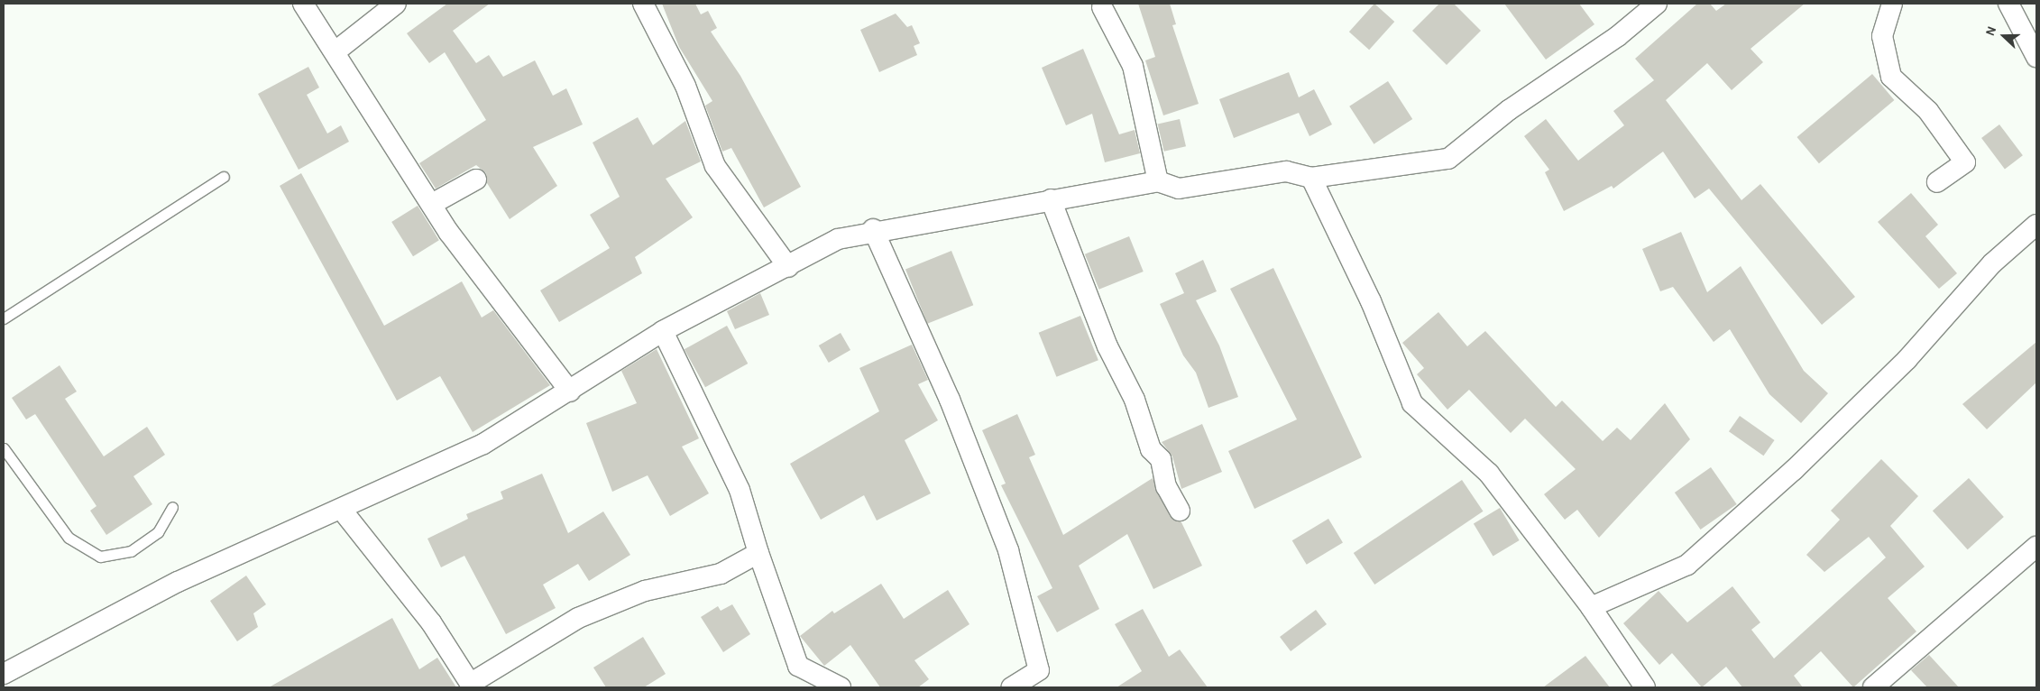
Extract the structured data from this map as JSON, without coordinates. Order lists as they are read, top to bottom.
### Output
{
  "north": "left"
}
